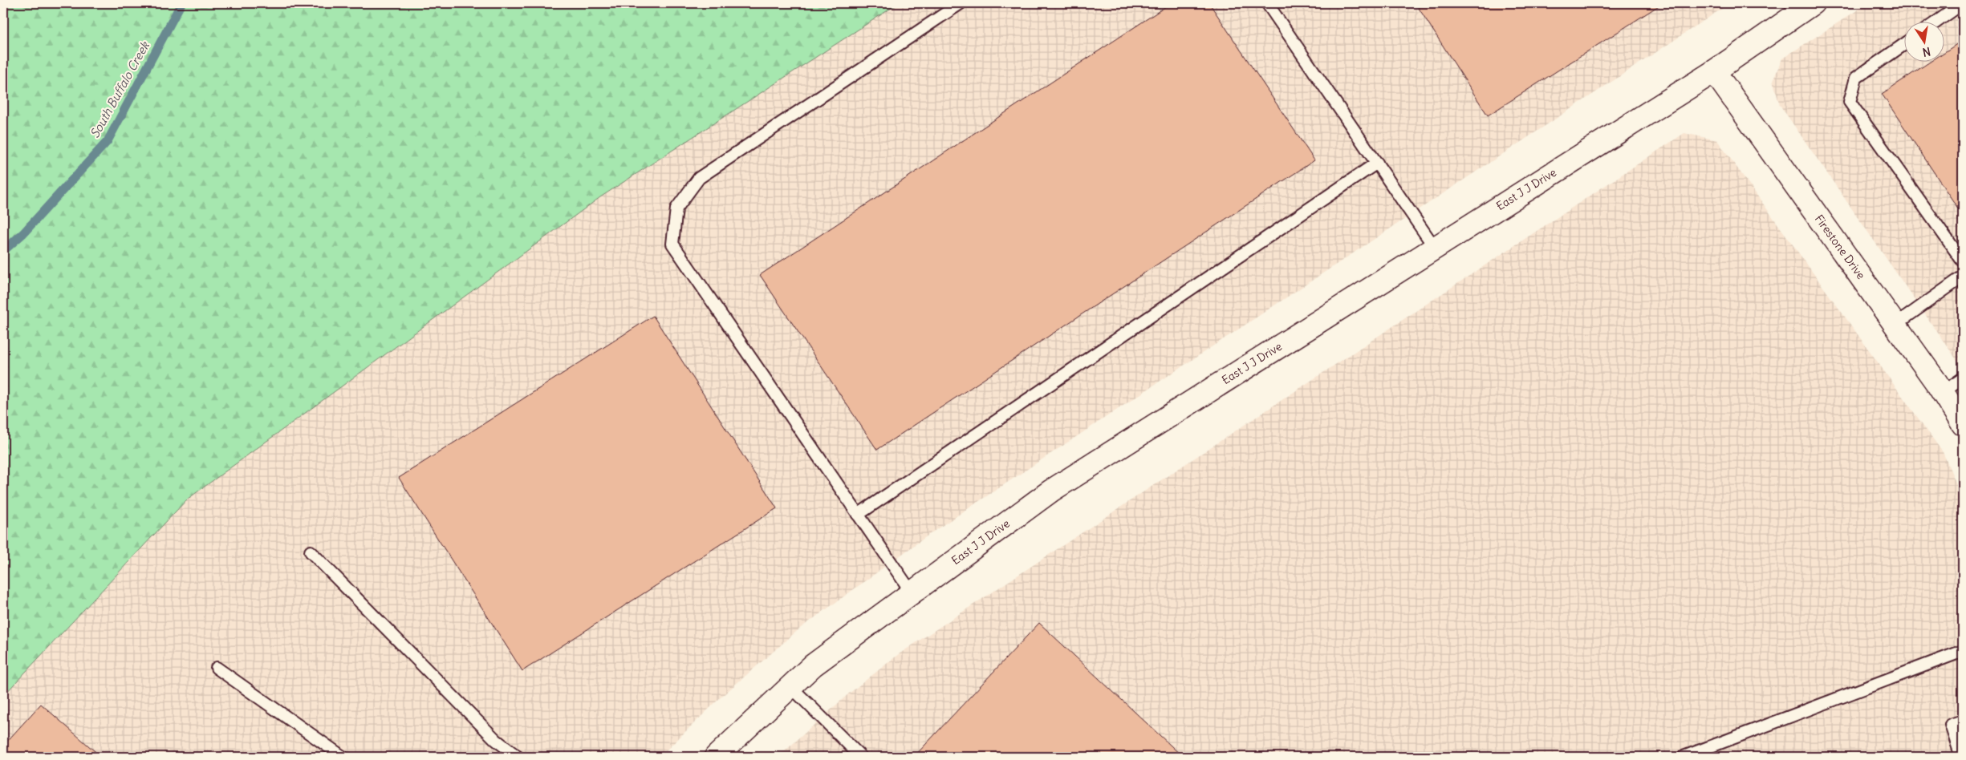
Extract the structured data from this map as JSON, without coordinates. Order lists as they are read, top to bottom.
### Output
{
  "streets": {
    "street": ["East J J Drive", "Firestone Drive"]
  },
  "crossings": [
    ["East J J Drive", "Firestone Drive"]
  ],
  "water": ["South Buffalo Creek"],
  "north": "bottom"
}
